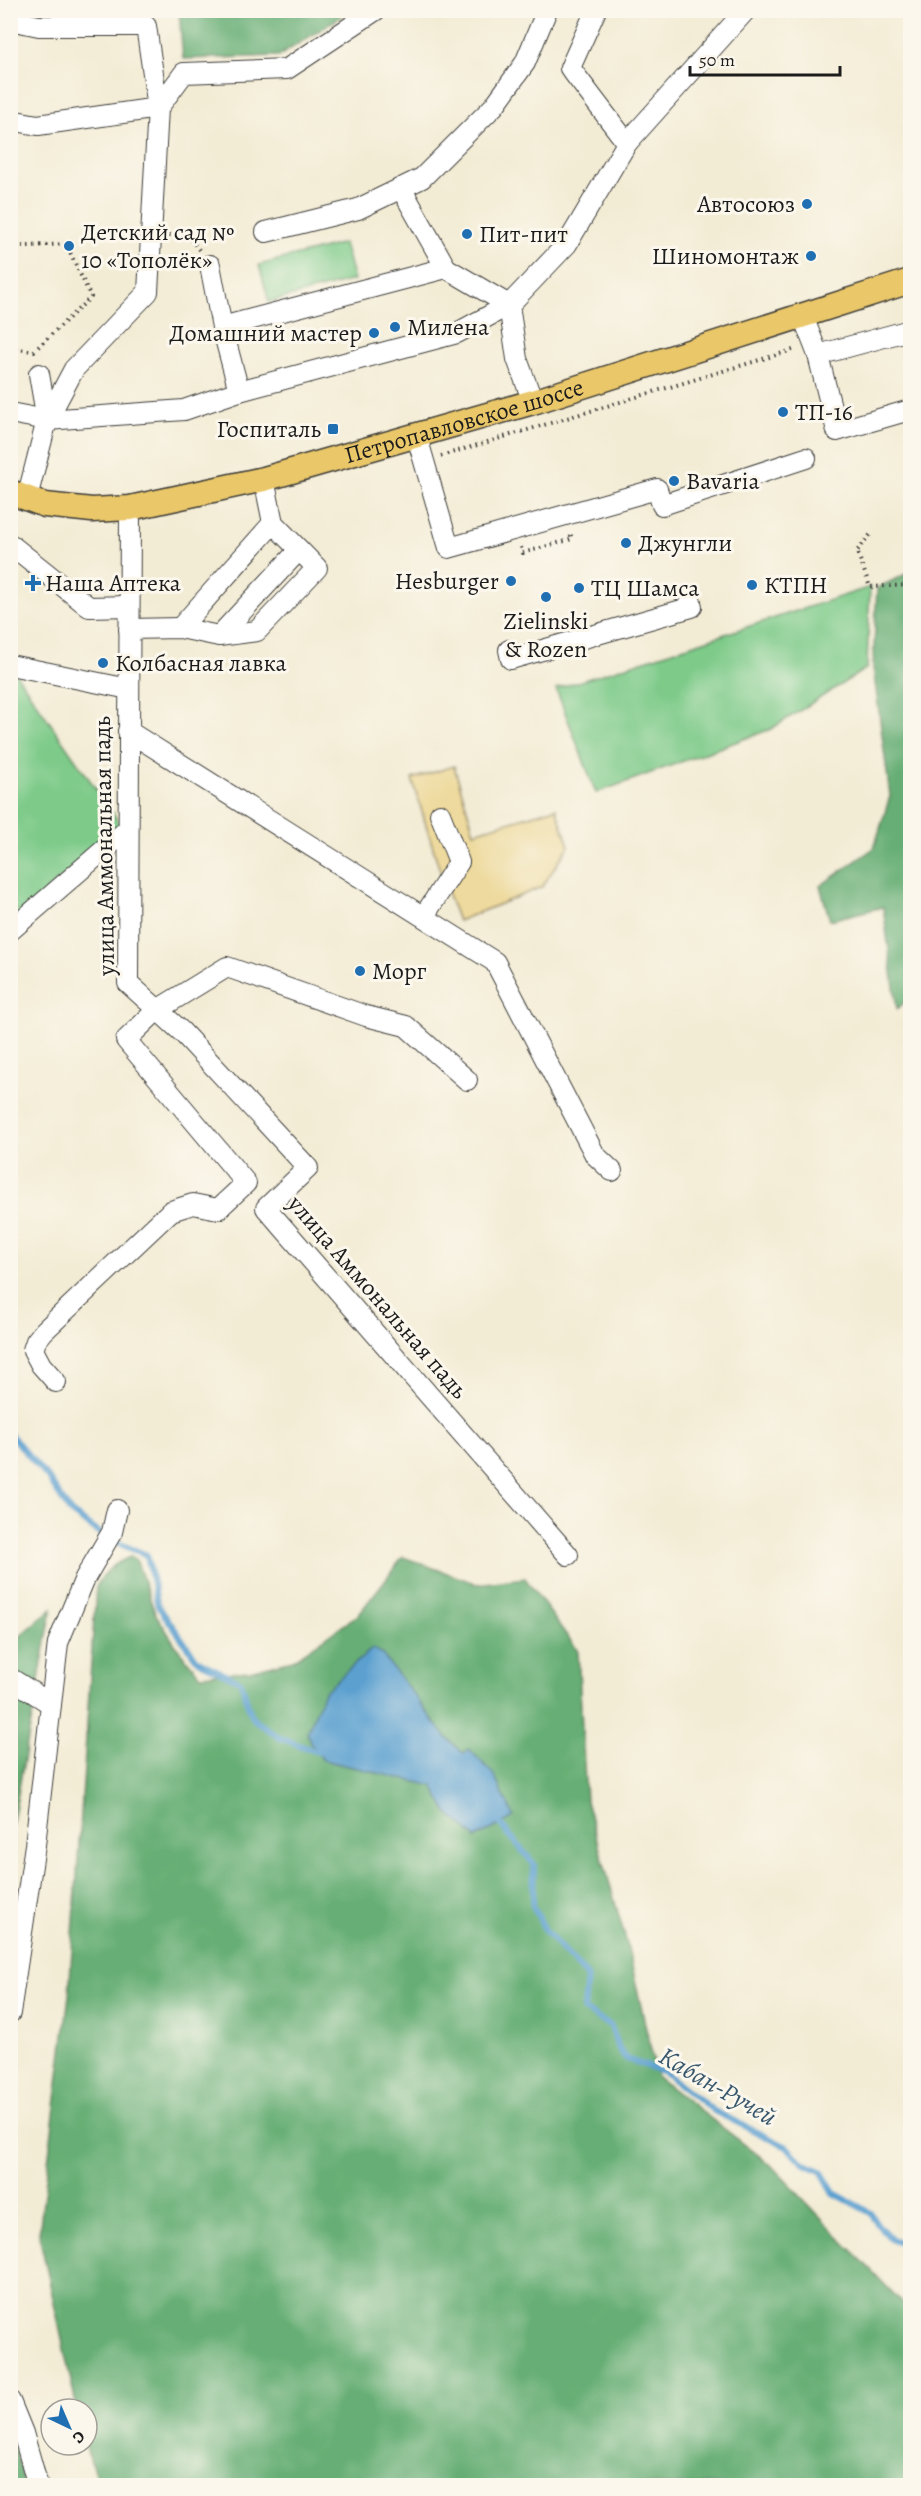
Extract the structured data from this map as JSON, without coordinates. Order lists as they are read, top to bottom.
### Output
{
  "streets": {
    "main road": ["Петропавловское шоссе"],
    "street": ["улица Аммональная падь"]
  },
  "crossings": [
    ["Петропавловское шоссе", "улица Аммональная падь"]
  ],
  "water": ["Кабан-Ручей"],
  "places": {
    "other": [
      "Автосоюз",
      "Пит-пит",
      "Детский сад № 10 «Тополёк»",
      "Шиномонтаж",
      "Милена",
      "Домашний мастер",
      "ТП-16",
      "Bavaria",
      "Джунгли",
      "Hesburger",
      "КТПН",
      "ТЦ Шамса",
      "Zielinski & Rozen",
      "Колбасная лавка",
      "Морг"
    ],
    "transit": ["Госпиталь"],
    "health": ["Наша Аптека"]
  },
  "scale_bar": "50 m",
  "north": "bottom right"
}
